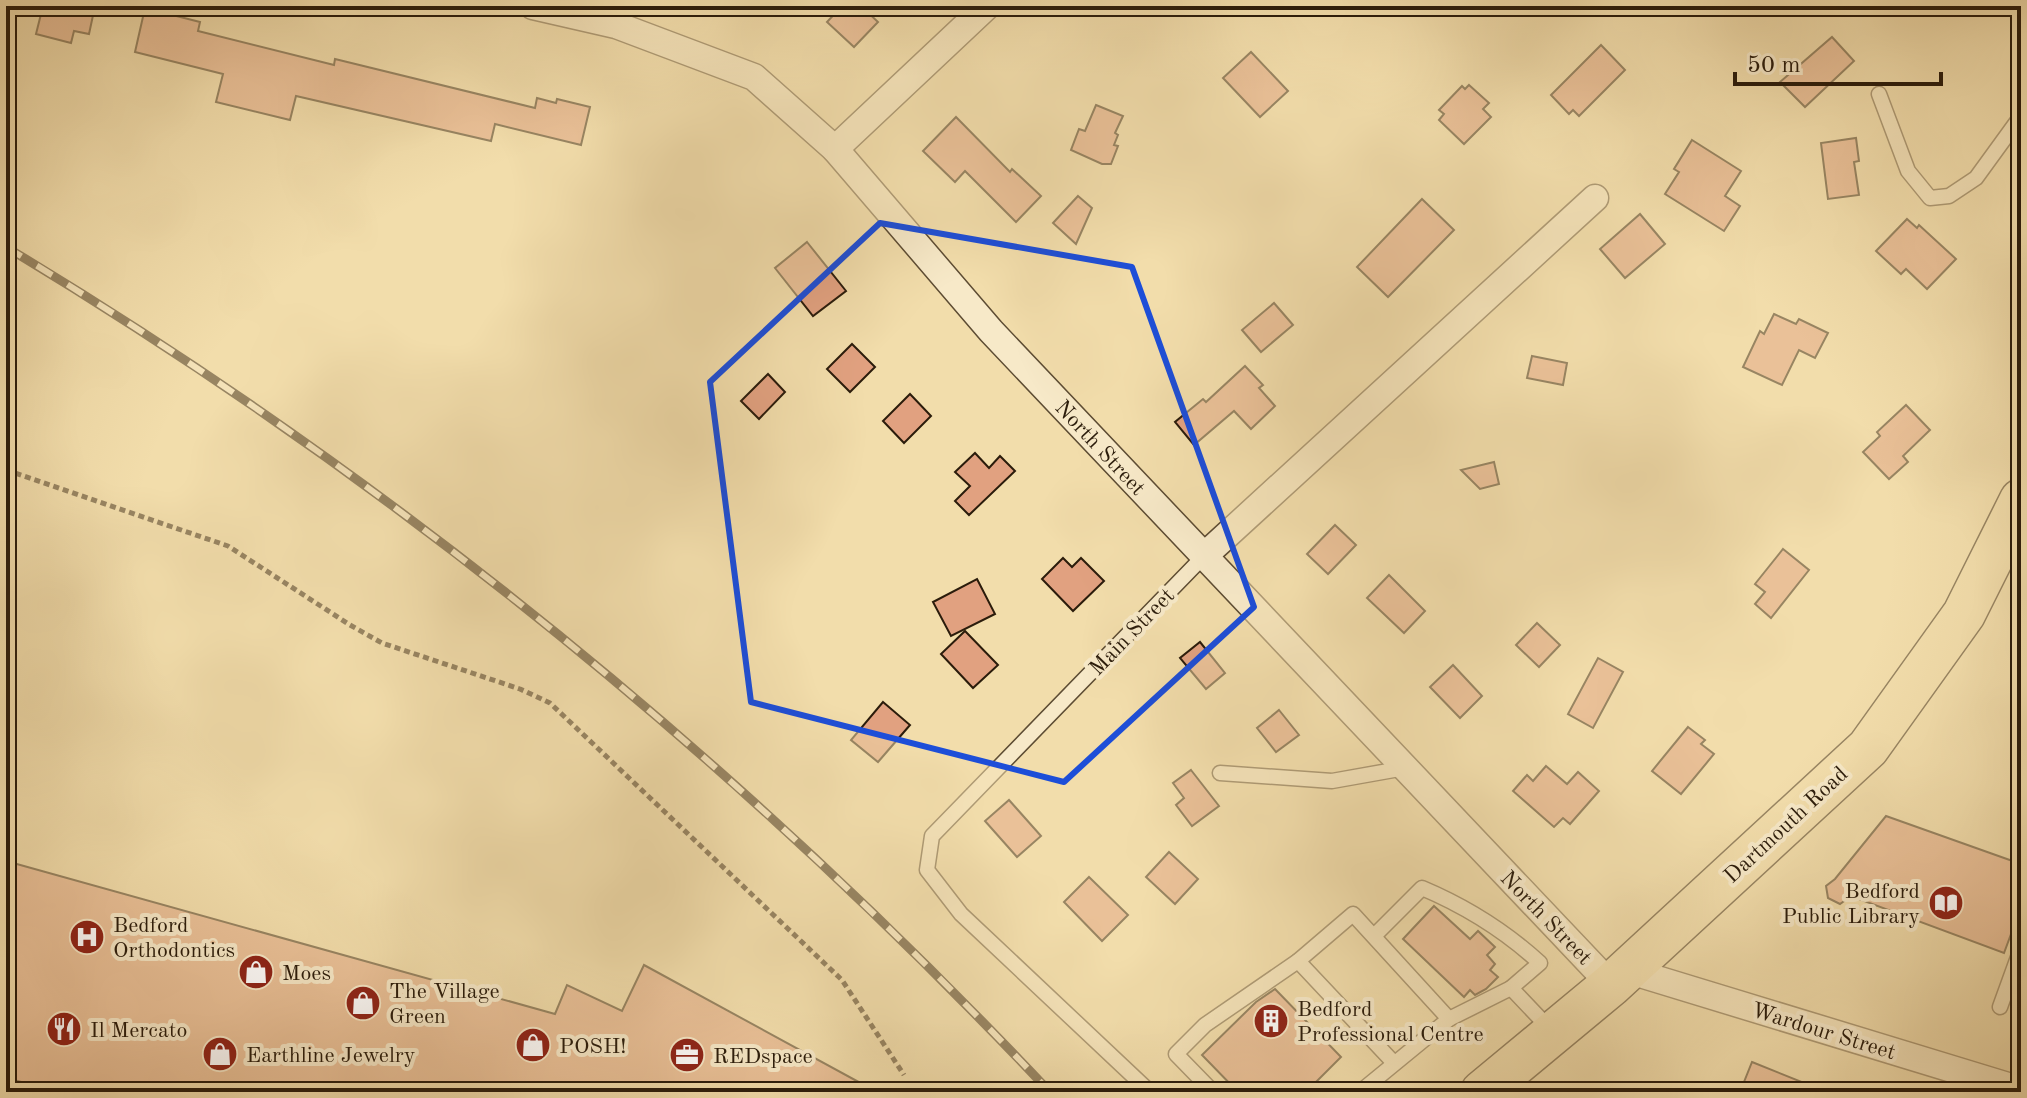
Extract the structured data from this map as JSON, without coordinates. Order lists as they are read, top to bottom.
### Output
{
  "streets": {
    "main road": ["Dartmouth Road"],
    "street": ["North Street", "Main Street", "Wardour Street"]
  },
  "crossings": [
    ["North Street", "Main Street"],
    ["North Street", "Dartmouth Road"],
    ["North Street", "Wardour Street"],
    ["Dartmouth Road", "Wardour Street"]
  ],
  "places": {
    "library": ["Bedford Public Library"],
    "hospital": ["Bedford Orthodontics"],
    "shop": [
      "Moes",
      "The Village Green",
      "POSH!",
      "Earthline Jewelry"
    ],
    "building": ["Bedford Professional Centre"],
    "restaurant": ["Il Mercato"],
    "office": ["REDspace"]
  },
  "scale_bar": "50 m"
}
